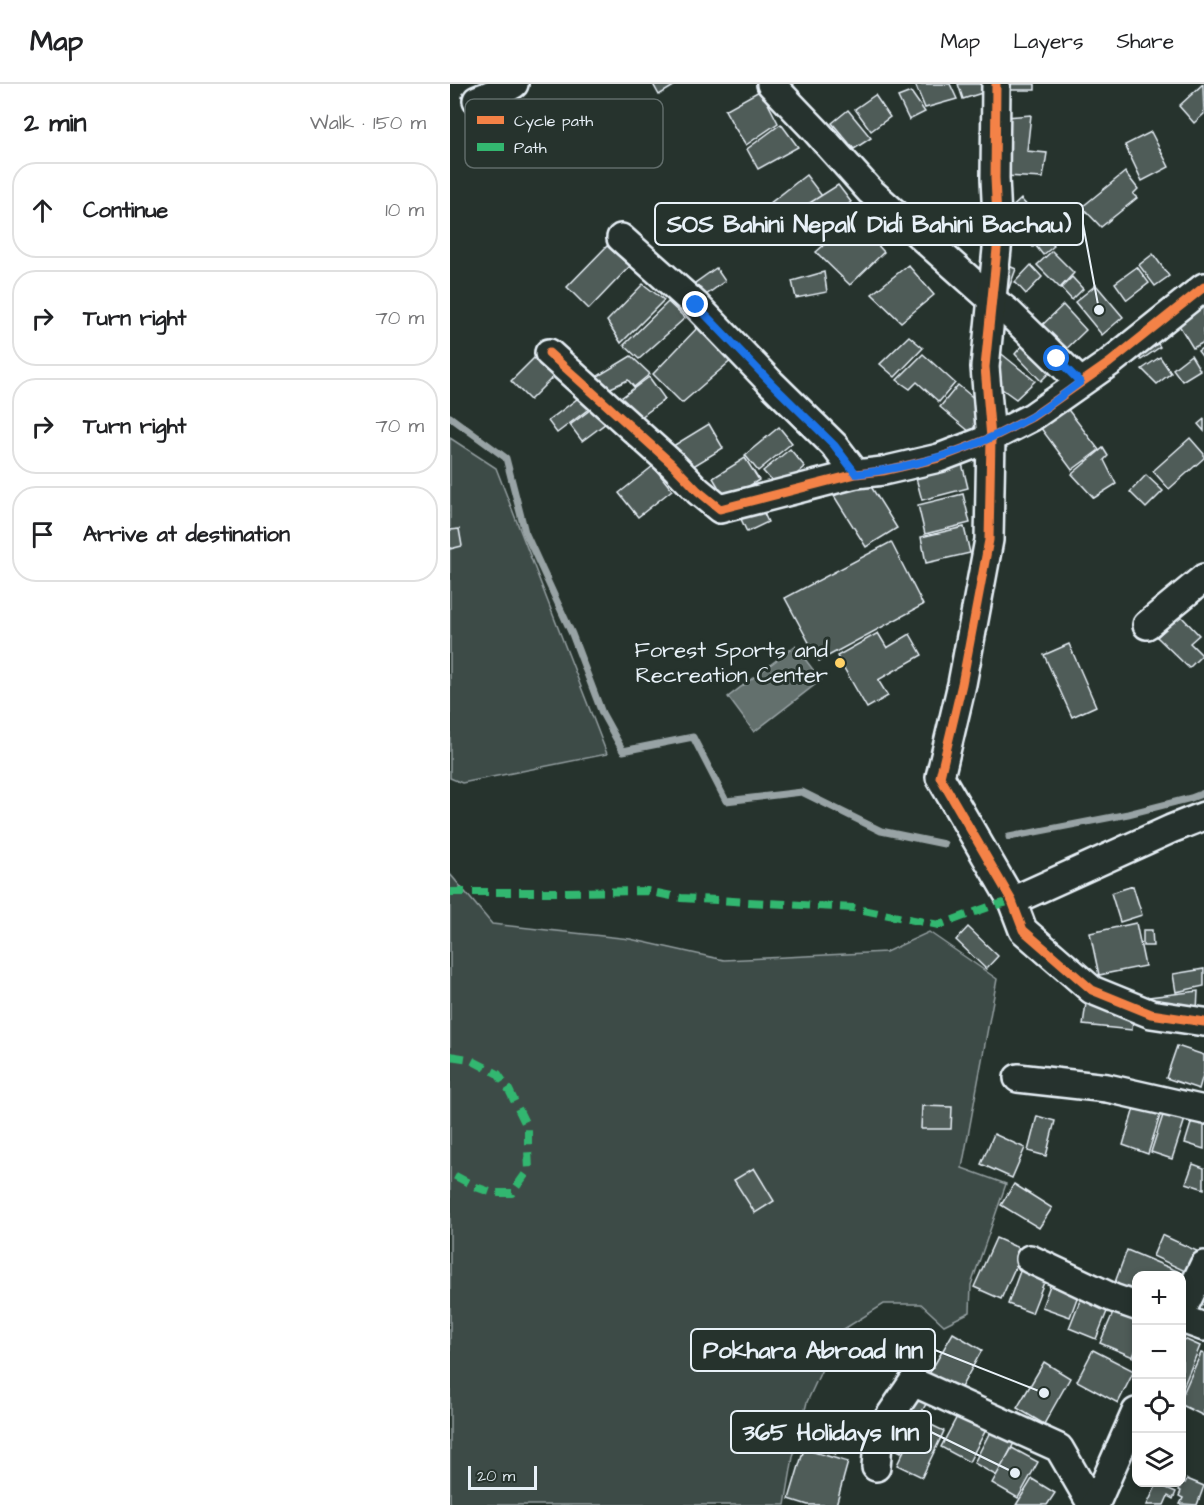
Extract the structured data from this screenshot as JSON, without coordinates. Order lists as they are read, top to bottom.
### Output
{
  "places": [
    "SOS Bahini Nepal( Didi Bahini Bachau)",
    "Forest Sports and Recreation Center",
    "Pokhara Abroad Inn",
    "365 Holidays Inn"
  ],
  "legend": ["Cycle path", "Path"],
  "scale_bar": "20 m",
  "page": {
    "header": "Map",
    "nav": ["Map", "Layers", "Share"],
    "heading": ["2 min", "Walk · 150 m"],
    "list": [
      ["Continue", "10 m"],
      ["Turn right", "70 m"],
      ["Turn right", "70 m"],
      "Arrive at destination"
    ],
    "map_buttons": ["+", "−"],
    "scale": "20 m"
  }
}
